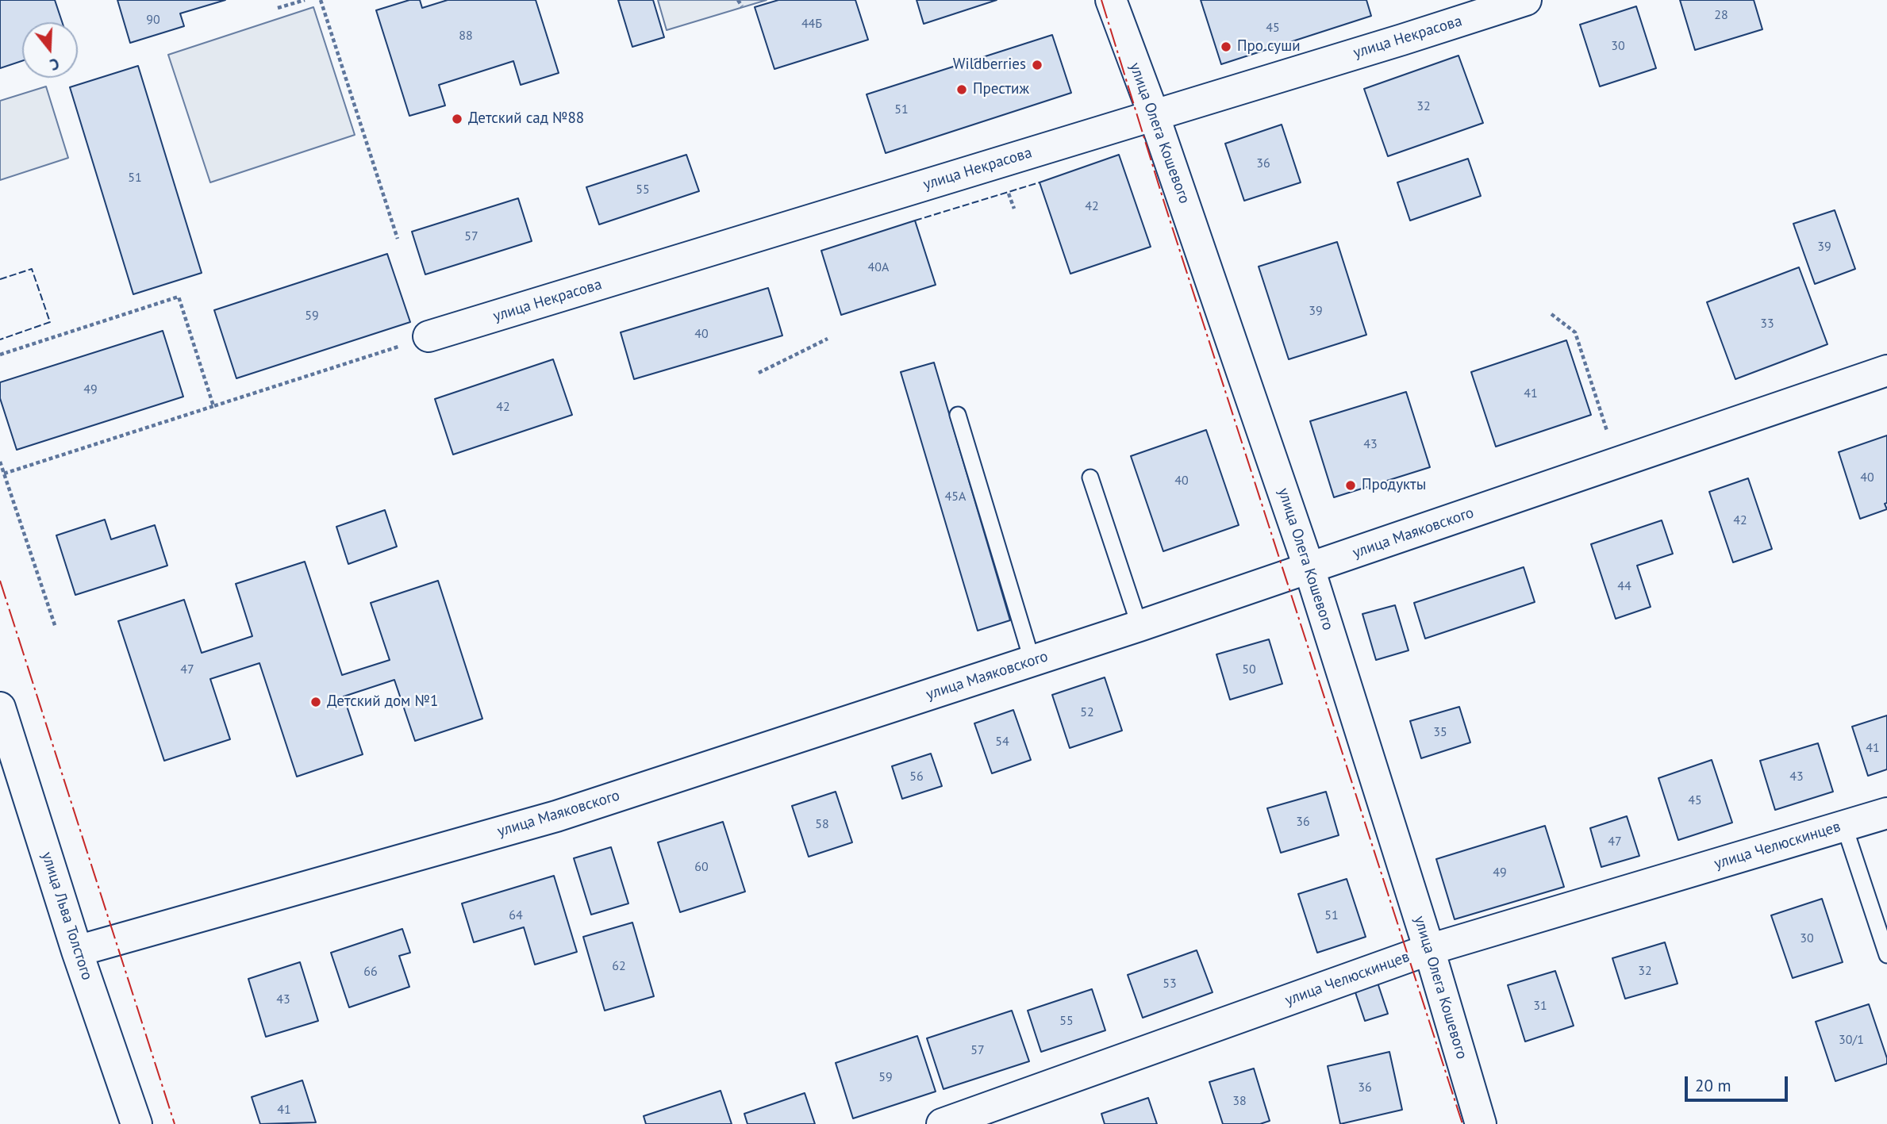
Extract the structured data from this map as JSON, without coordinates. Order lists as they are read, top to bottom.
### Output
{
  "streets": {
    "street": [
      "улица Некрасова",
      "улица Олега Кошевого",
      "улица Маяковского",
      "улица Челюскинцев",
      "улица Льва Толстого"
    ]
  },
  "crossings": [
    ["улица Некрасова", "улица Олега Кошевого"],
    ["улица Олега Кошевого", "улица Маяковского"],
    ["улица Олега Кошевого", "улица Челюскинцев"],
    ["улица Маяковского", "улица Льва Толстого"]
  ],
  "places": [
    "Про суши",
    "Wildberries",
    "Престиж",
    "Детский сад №88",
    "Продукты",
    "Детский дом №1"
  ],
  "house_numbers": [
    "28",
    "90",
    "44Б",
    "45",
    "88",
    "30",
    "32",
    "51",
    "36",
    "51",
    "55",
    "42",
    "57",
    "39",
    "40А",
    "39",
    "59",
    "33",
    "40",
    "49",
    "41",
    "42",
    "43",
    "40",
    "40",
    "45А",
    "42",
    "44",
    "47",
    "50",
    "52",
    "35",
    "54",
    "41",
    "56",
    "43",
    "45",
    "36",
    "58",
    "47",
    "60",
    "49",
    "64",
    "51",
    "30",
    "62",
    "32",
    "66",
    "53",
    "43",
    "31",
    "55",
    "30/1",
    "57",
    "59",
    "36",
    "38",
    "41"
  ],
  "scale_bar": "20 m",
  "north": "bottom"
}
